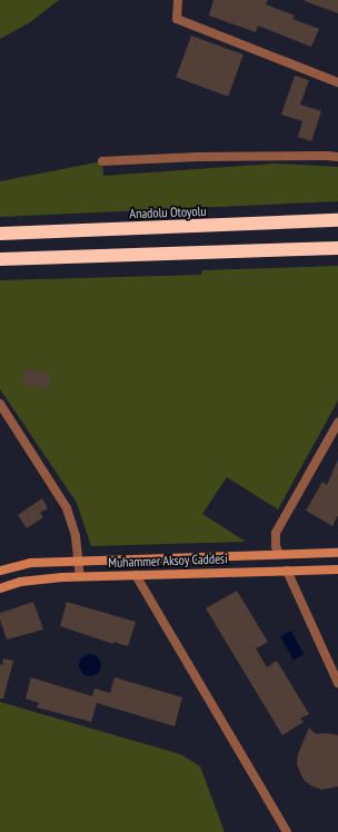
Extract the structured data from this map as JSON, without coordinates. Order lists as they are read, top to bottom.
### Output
{
  "streets": {
    "highway": ["Anadolu Otoyolu"],
    "main road": ["Muhammer Aksoy Caddesi"]
  }
}
